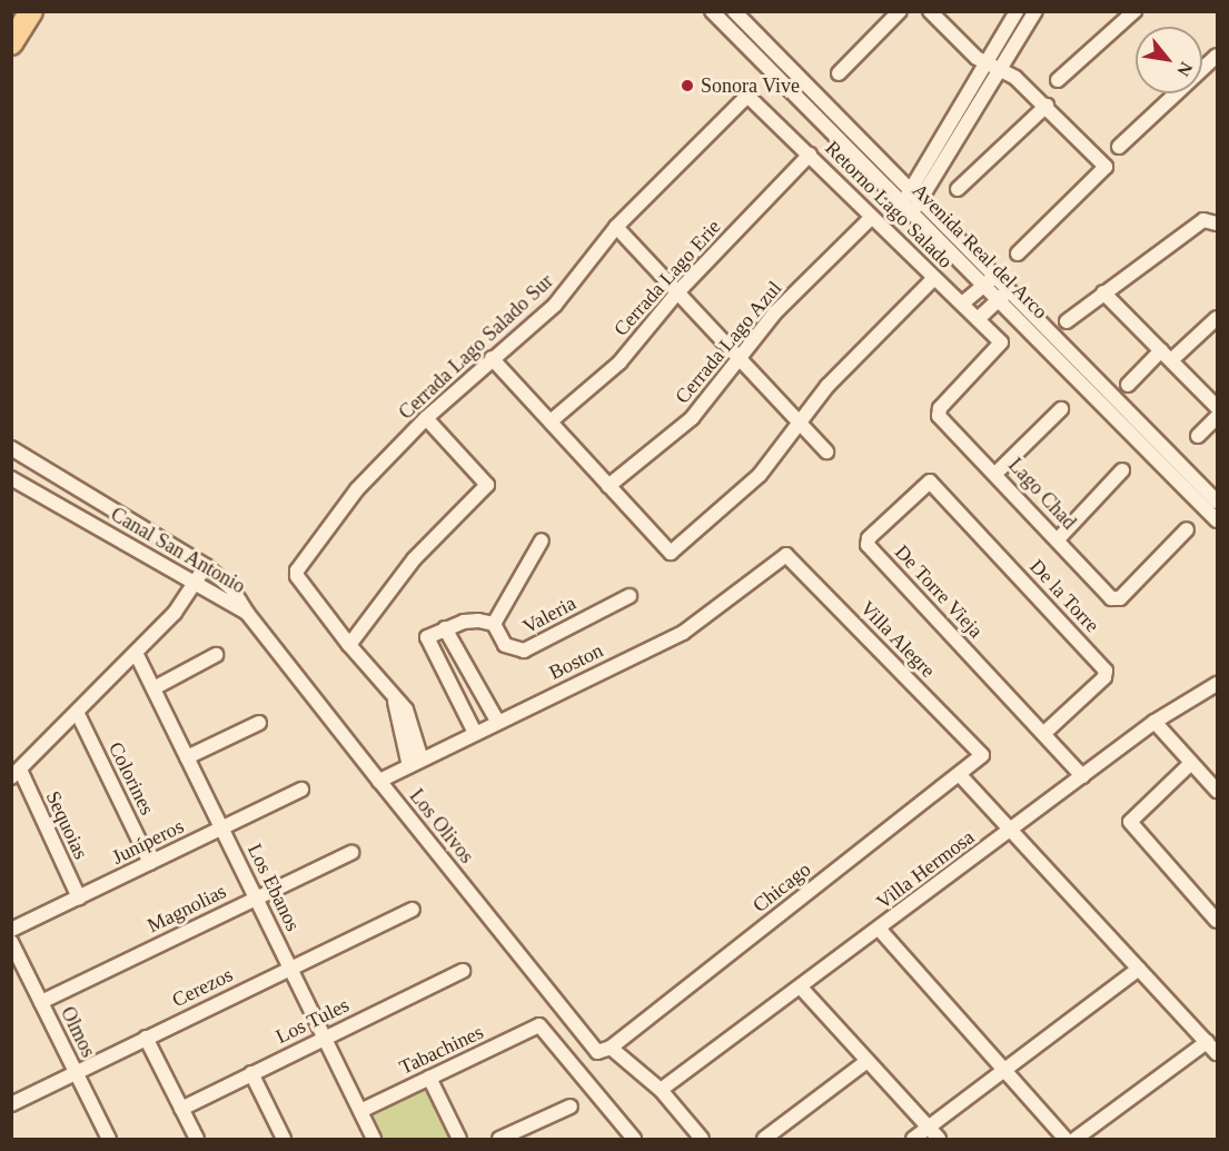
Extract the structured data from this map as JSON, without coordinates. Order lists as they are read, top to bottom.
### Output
{
  "streets": {
    "street": [
      "Retorno Lago Salado",
      "Avenida Real del Arco",
      "Cerrada Lago Erie",
      "Cerrada Lago Azul",
      "Cerrada Lago Salado Sur",
      "Lago Chad",
      "Canal San Antonio",
      "De Torre Vieja",
      "De la Torre",
      "Valeria",
      "Villa Alegre",
      "Boston",
      "Colorines",
      "Sequoias",
      "Los Olivos",
      "Juníperos",
      "Villa Hermosa",
      "Los Ebanos",
      "Chicago",
      "Magnolias",
      "Cerezos",
      "Los Tules",
      "Olmos",
      "Tabachines"
    ]
  },
  "crossings": [
    ["Retorno Lago Salado", "Cerrada Lago Erie"],
    ["Retorno Lago Salado", "Cerrada Lago Azul"],
    ["Retorno Lago Salado", "Cerrada Lago Salado Sur"],
    ["Retorno Lago Salado", "Lago Chad"],
    ["Canal San Antonio", "Los Olivos"],
    ["De Torre Vieja", "De la Torre"],
    ["Valeria", "Boston"],
    ["Villa Alegre", "Boston"],
    ["Villa Alegre", "Chicago"],
    ["Boston", "Los Olivos"],
    ["Colorines", "Juníperos"],
    ["Sequoias", "Juníperos"],
    ["Los Olivos", "Chicago"],
    ["Juníperos", "Los Ebanos"],
    ["Los Ebanos", "Magnolias"],
    ["Los Ebanos", "Cerezos"],
    ["Los Ebanos", "Los Tules"],
    ["Los Ebanos", "Tabachines"],
    ["Magnolias", "Olmos"],
    ["Cerezos", "Olmos"]
  ],
  "places": ["Sonora Vive"],
  "north": "bottom right"
}
